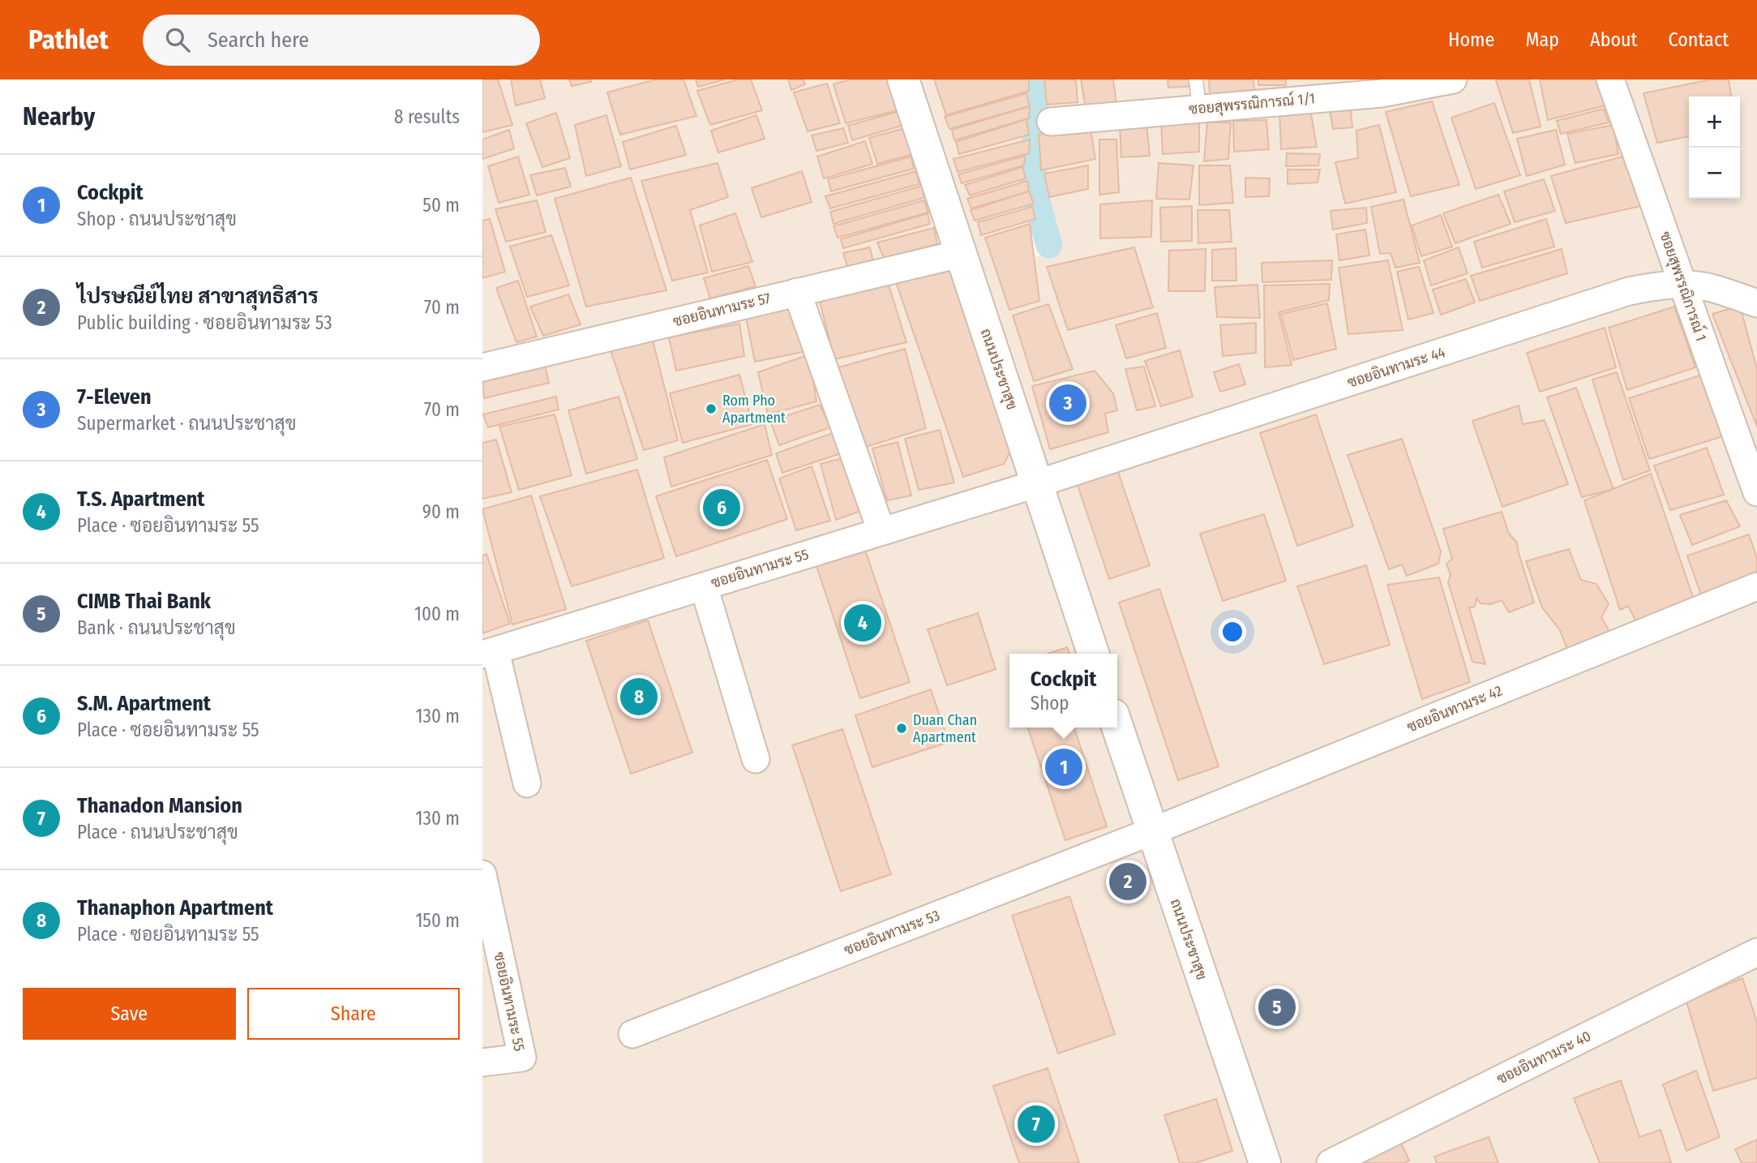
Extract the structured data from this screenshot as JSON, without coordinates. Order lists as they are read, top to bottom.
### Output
{
  "streets": {
    "street": [
      "ซอยสุพรรณิการณ์ 1/1",
      "ซอยสุพรรณิการณ์ 1",
      "ซอยอินทามระ 57",
      "ซอยอินทามระ 44",
      "ถนนประชาสุข",
      "ซอยอินทามระ 55",
      "ซอยอินทามระ 42",
      "ซอยอินทามระ 53",
      "ซอยอินทามระ 40"
    ]
  },
  "crossings": [
    ["ซอยสุพรรณิการณ์ 1", "ซอยอินทามระ 44"],
    ["ซอยอินทามระ 57", "ถนนประชาสุข"],
    ["ซอยอินทามระ 44", "ถนนประชาสุข"],
    ["ซอยอินทามระ 44", "ซอยอินทามระ 55"],
    ["ถนนประชาสุข", "ซอยอินทามระ 55"],
    ["ถนนประชาสุข", "ซอยอินทามระ 42"],
    ["ถนนประชาสุข", "ซอยอินทามระ 53"],
    ["ซอยอินทามระ 42", "ซอยอินทามระ 53"]
  ],
  "places": ["Rom Pho Apartment", "Duan Chan Apartment"],
  "page": {
    "header": "Pathlet",
    "search": "Search here",
    "nav": [
      "Home",
      "Map",
      "About",
      "Contact"
    ],
    "heading": ["Nearby", "8 results"],
    "map_buttons": ["+", "−"],
    "list": [
      {
        "mark": "1",
        "name": "Cockpit",
        "note": "Shop · ถนนประชาสุข",
        "value": "50 m"
      },
      {
        "mark": "2",
        "name": "ไปรษณีย์ไทย สาขาสุทธิสาร",
        "note": "Public building · ซอยอินทามระ 53",
        "value": "70 m"
      },
      {
        "mark": "3",
        "name": "7-Eleven",
        "note": "Supermarket · ถนนประชาสุข",
        "value": "70 m"
      },
      {
        "mark": "4",
        "name": "T.S. Apartment",
        "note": "Place · ซอยอินทามระ 55",
        "value": "90 m"
      },
      {
        "mark": "5",
        "name": "CIMB Thai Bank",
        "note": "Bank · ถนนประชาสุข",
        "value": "100 m"
      },
      {
        "mark": "6",
        "name": "S.M. Apartment",
        "note": "Place · ซอยอินทามระ 55",
        "value": "130 m"
      },
      {
        "mark": "7",
        "name": "Thanadon Mansion",
        "note": "Place · ถนนประชาสุข",
        "value": "130 m"
      },
      {
        "mark": "8",
        "name": "Thanaphon Apartment",
        "note": "Place · ซอยอินทามระ 55",
        "value": "150 m"
      }
    ],
    "pins": [
      "3",
      "6",
      "4",
      "8",
      "1",
      "2",
      "5",
      "7"
    ],
    "popup": ["Cockpit", "Shop"],
    "buttons": ["Save", "Share"]
  }
}
